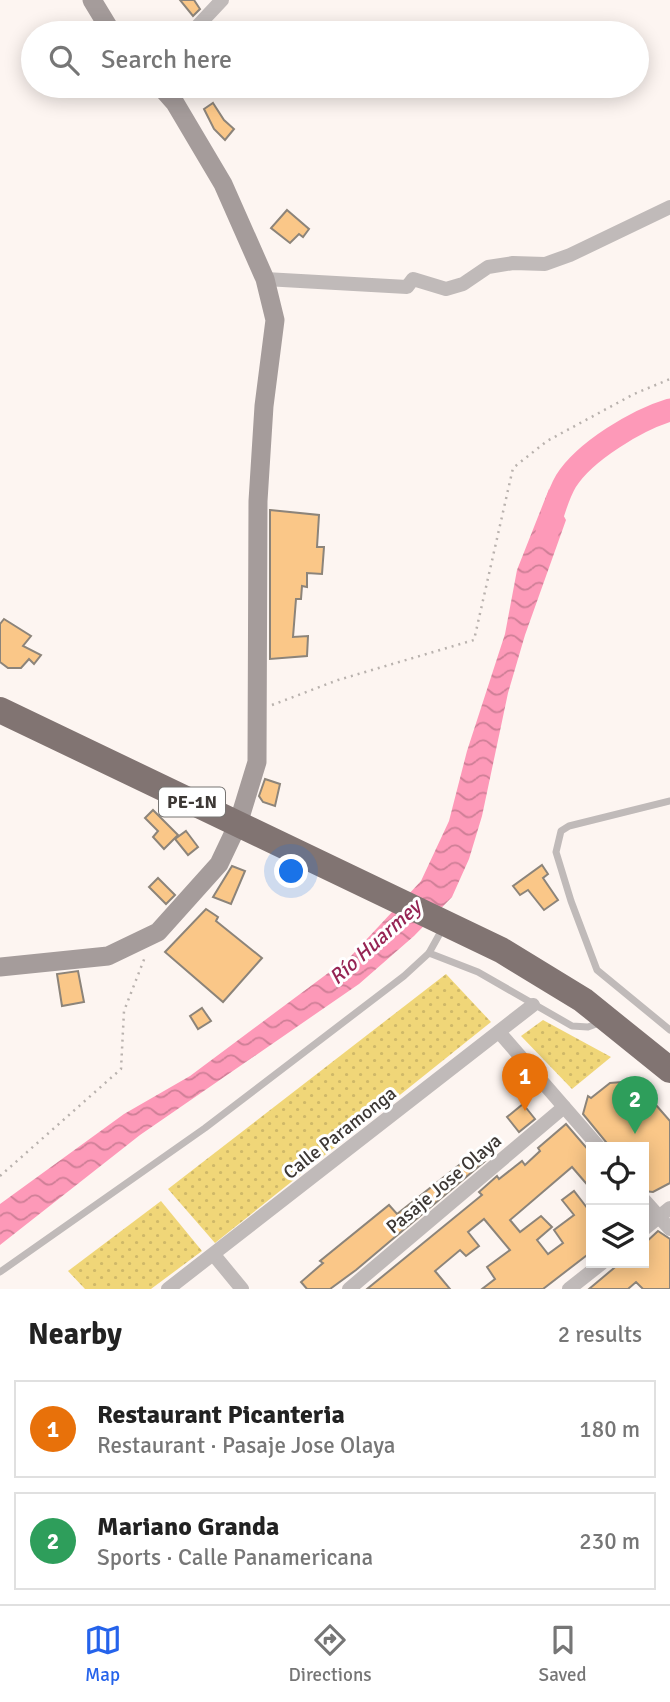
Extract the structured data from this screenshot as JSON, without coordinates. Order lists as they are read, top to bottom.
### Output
{
  "streets": {
    "highway": ["PE-1N"],
    "street": ["Calle Paramonga", "Pasaje Jose Olaya"]
  },
  "water": ["Río Huarmey"],
  "page": {
    "search": "Search here",
    "pins": ["1", "2"],
    "heading": ["Nearby", "2 results"],
    "list": [
      {
        "mark": "1",
        "name": "Restaurant Picanteria",
        "note": "Restaurant · Pasaje Jose Olaya",
        "value": "180 m"
      },
      {
        "mark": "2",
        "name": "Mariano Granda",
        "note": "Sports · Calle Panamericana",
        "value": "230 m"
      }
    ],
    "nav": ["Map", "Directions", "Saved"]
  }
}
